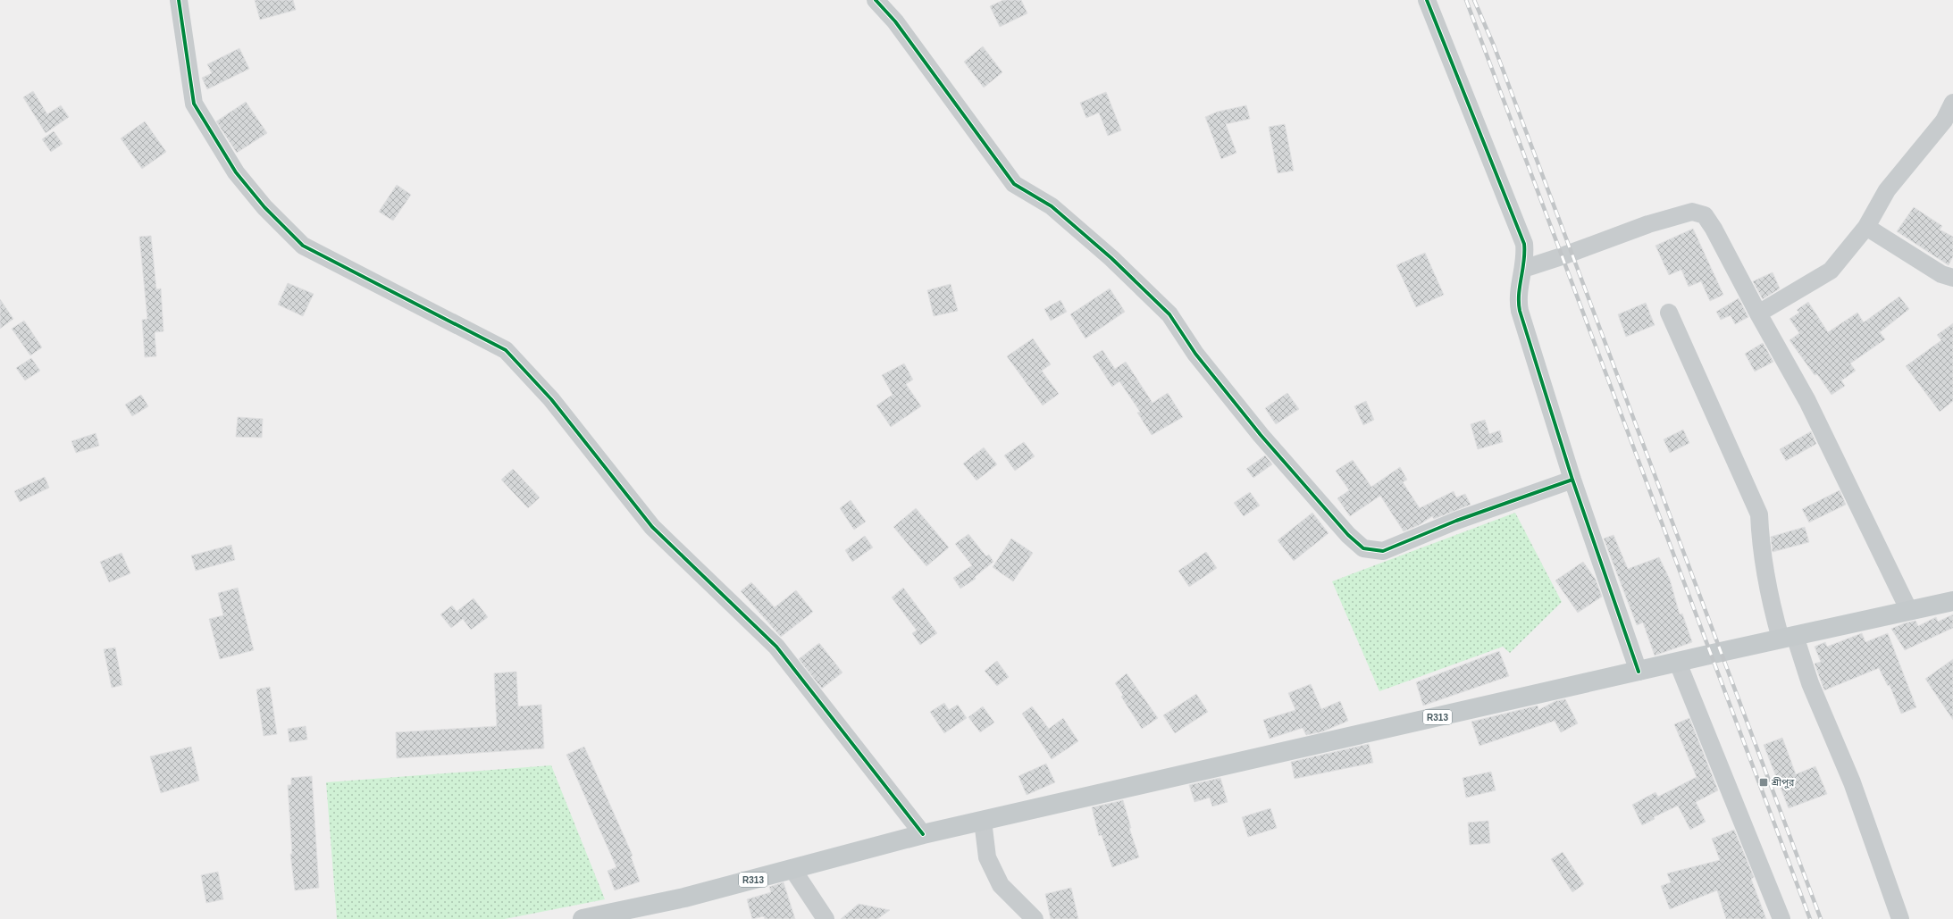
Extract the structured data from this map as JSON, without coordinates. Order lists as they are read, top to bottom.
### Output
{
  "streets": {
    "main road": ["R313"]
  },
  "places": {
    "transit": ["শ্রীপুর"]
  }
}
